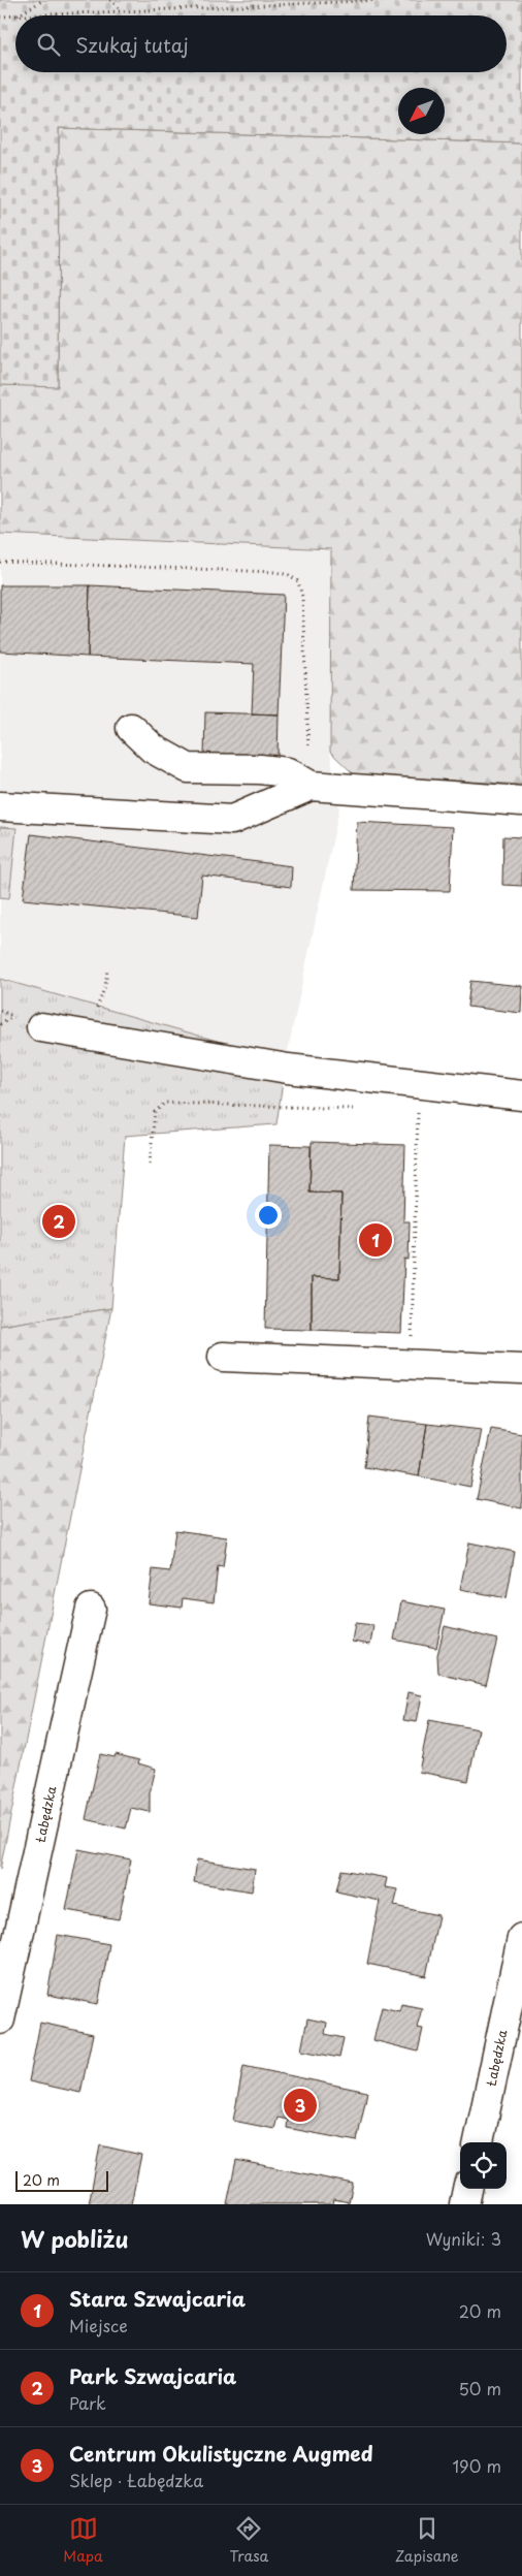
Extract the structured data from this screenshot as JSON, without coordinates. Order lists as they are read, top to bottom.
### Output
{
  "streets": {
    "street": ["Łabędzka"]
  },
  "scale_bar": "20 m",
  "north": "bottom left",
  "page": {
    "search": "Szukaj tutaj",
    "pins": ["2", "1", "3"],
    "scale": "20 m",
    "heading": ["W pobliżu", "Wyniki: 3"],
    "list": [
      {
        "mark": "1",
        "name": "Stara Szwajcaria",
        "note": "Miejsce",
        "value": "20 m"
      },
      {
        "mark": "2",
        "name": "Park Szwajcaria",
        "note": "Park",
        "value": "50 m"
      },
      {
        "mark": "3",
        "name": "Centrum Okulistyczne Augmed",
        "note": "Sklep · Łabędzka",
        "value": "190 m"
      }
    ],
    "nav": ["Mapa", "Trasa", "Zapisane"]
  }
}
